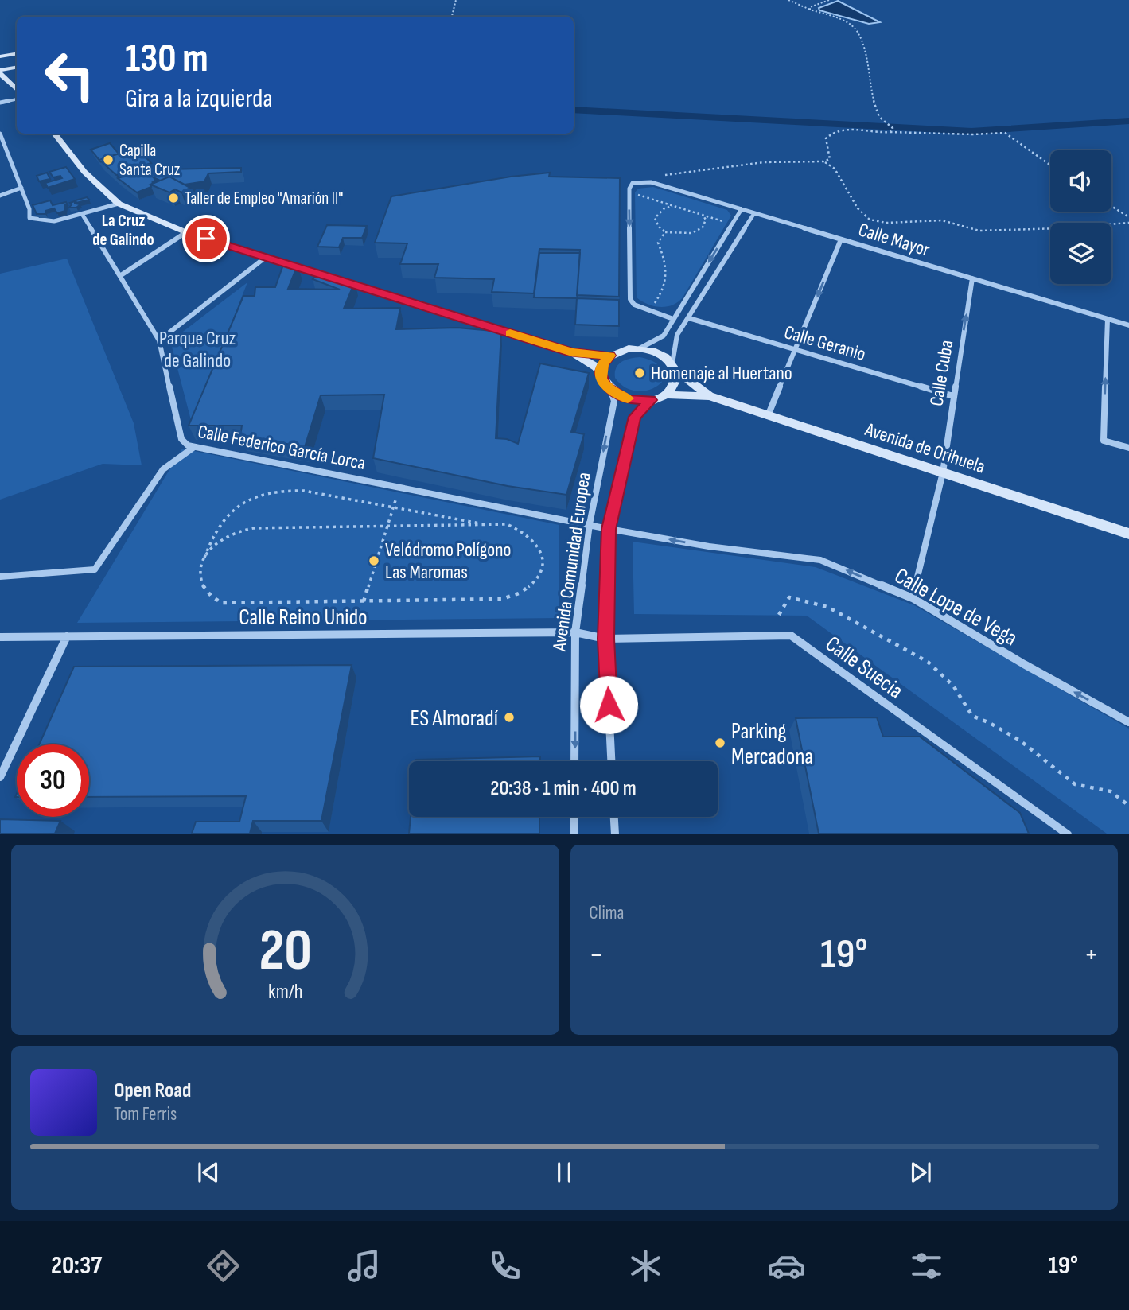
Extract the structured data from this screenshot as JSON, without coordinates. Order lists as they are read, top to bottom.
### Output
{
  "streets": {
    "main road": ["Avenida de Orihuela"],
    "street": [
      "Calle Mayor",
      "Calle Geranio",
      "Calle Cuba",
      "Calle Federico García Lorca",
      "Avenida Comunidad Europea",
      "Calle Lope de Vega",
      "Calle Reino Unido",
      "Calle Suecia"
    ]
  },
  "crossings": [
    ["Calle Mayor", "Calle Cuba"],
    ["Calle Geranio", "Calle Cuba"],
    ["Calle Cuba", "Avenida de Orihuela"],
    ["Calle Cuba", "Calle Lope de Vega"],
    ["Calle Federico García Lorca", "Avenida Comunidad Europea"],
    ["Calle Federico García Lorca", "Calle Lope de Vega"],
    ["Avenida de Orihuela", "Avenida Comunidad Europea"],
    ["Avenida Comunidad Europea", "Calle Lope de Vega"],
    ["Avenida Comunidad Europea", "Calle Reino Unido"],
    ["Avenida Comunidad Europea", "Calle Suecia"],
    ["Calle Reino Unido", "Calle Suecia"]
  ],
  "one_way": ["Calle Cuba", "Calle Lope de Vega"],
  "districts": ["La Cruz de Galindo"],
  "parks": ["Parque Cruz de Galindo"],
  "places": [
    "Capilla Santa Cruz",
    "Taller de Empleo \"Amarión II\"",
    "Homenaje al Huertano",
    "Velódromo Polígono Las Maromas",
    "ES Almoradí",
    "Parking Mercadona"
  ],
  "page": {
    "turn": ["130 m", "Gira a la izquierda"],
    "limit": "30",
    "trip": "20:38 · 1 min · 400 m",
    "tile": "Clima",
    "heat": ["−", "19°", "+"],
    "song": ["Open Road", "Tom Ferris"],
    "tabs": ["20:37", "19°"],
    "gauge": ["20", "km/h"]
  }
}
